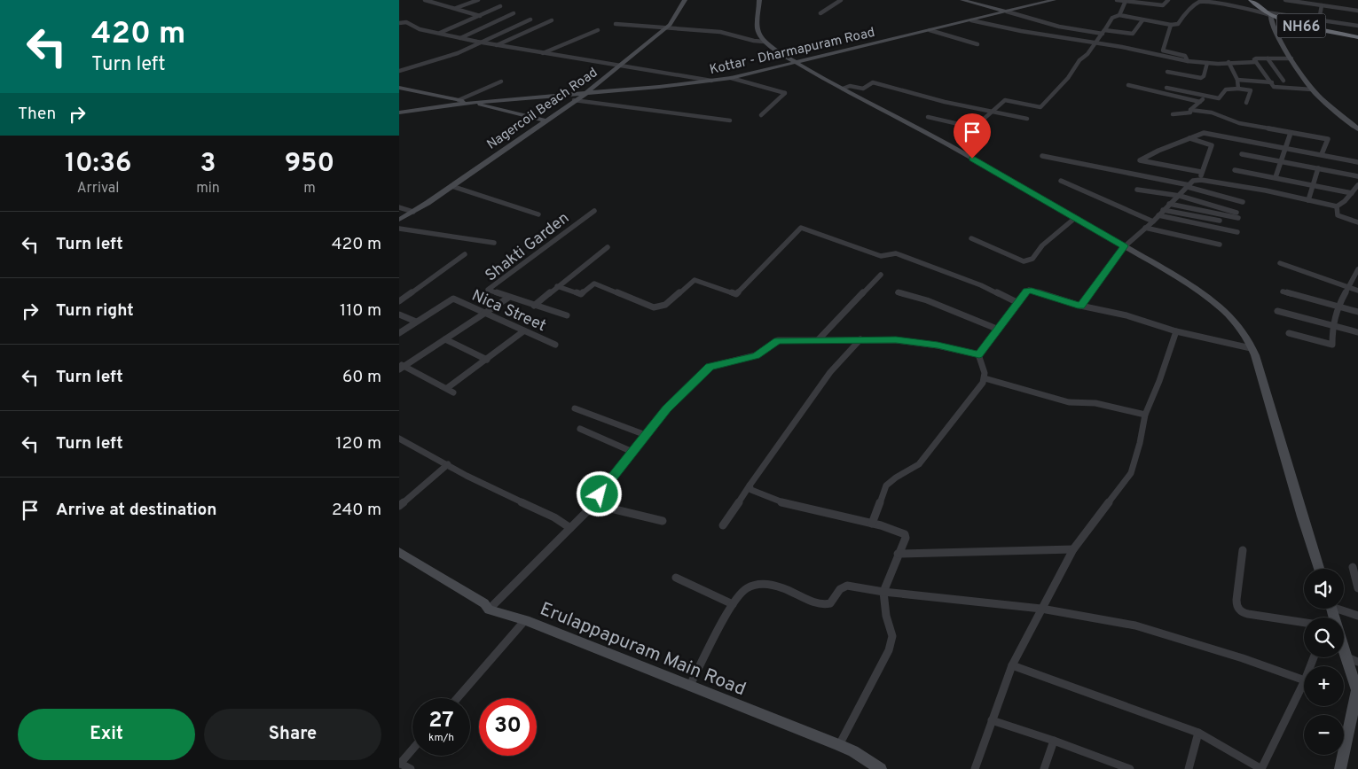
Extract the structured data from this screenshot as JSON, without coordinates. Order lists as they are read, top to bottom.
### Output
{
  "streets": {
    "highway": ["NH66"],
    "street": [
      "Kottar - Dharmapuram Road",
      "Nagercoil Beach Road",
      "Shakti Garden",
      "Nica Street",
      "Erulappapuram Main Road"
    ]
  },
  "crossings": [
    ["Kottar - Dharmapuram Road", "Nagercoil Beach Road"]
  ],
  "page": {
    "turn": ["420 m", "Turn left"],
    "then": "Then",
    "eta": [
      "10:36",
      "Arrival",
      "3",
      "min",
      "950",
      "m"
    ],
    "list": [
      {
        "name": "Turn left",
        "value": "420 m"
      },
      {
        "name": "Turn right",
        "value": "110 m"
      },
      {
        "name": "Turn left",
        "value": "60 m"
      },
      {
        "name": "Turn left",
        "value": "120 m"
      },
      {
        "name": "Arrive at destination",
        "value": "240 m"
      }
    ],
    "map_buttons": ["+", "−"],
    "speed": "27 km/h",
    "limit": "30",
    "buttons": ["Exit", "Share"]
  }
}
